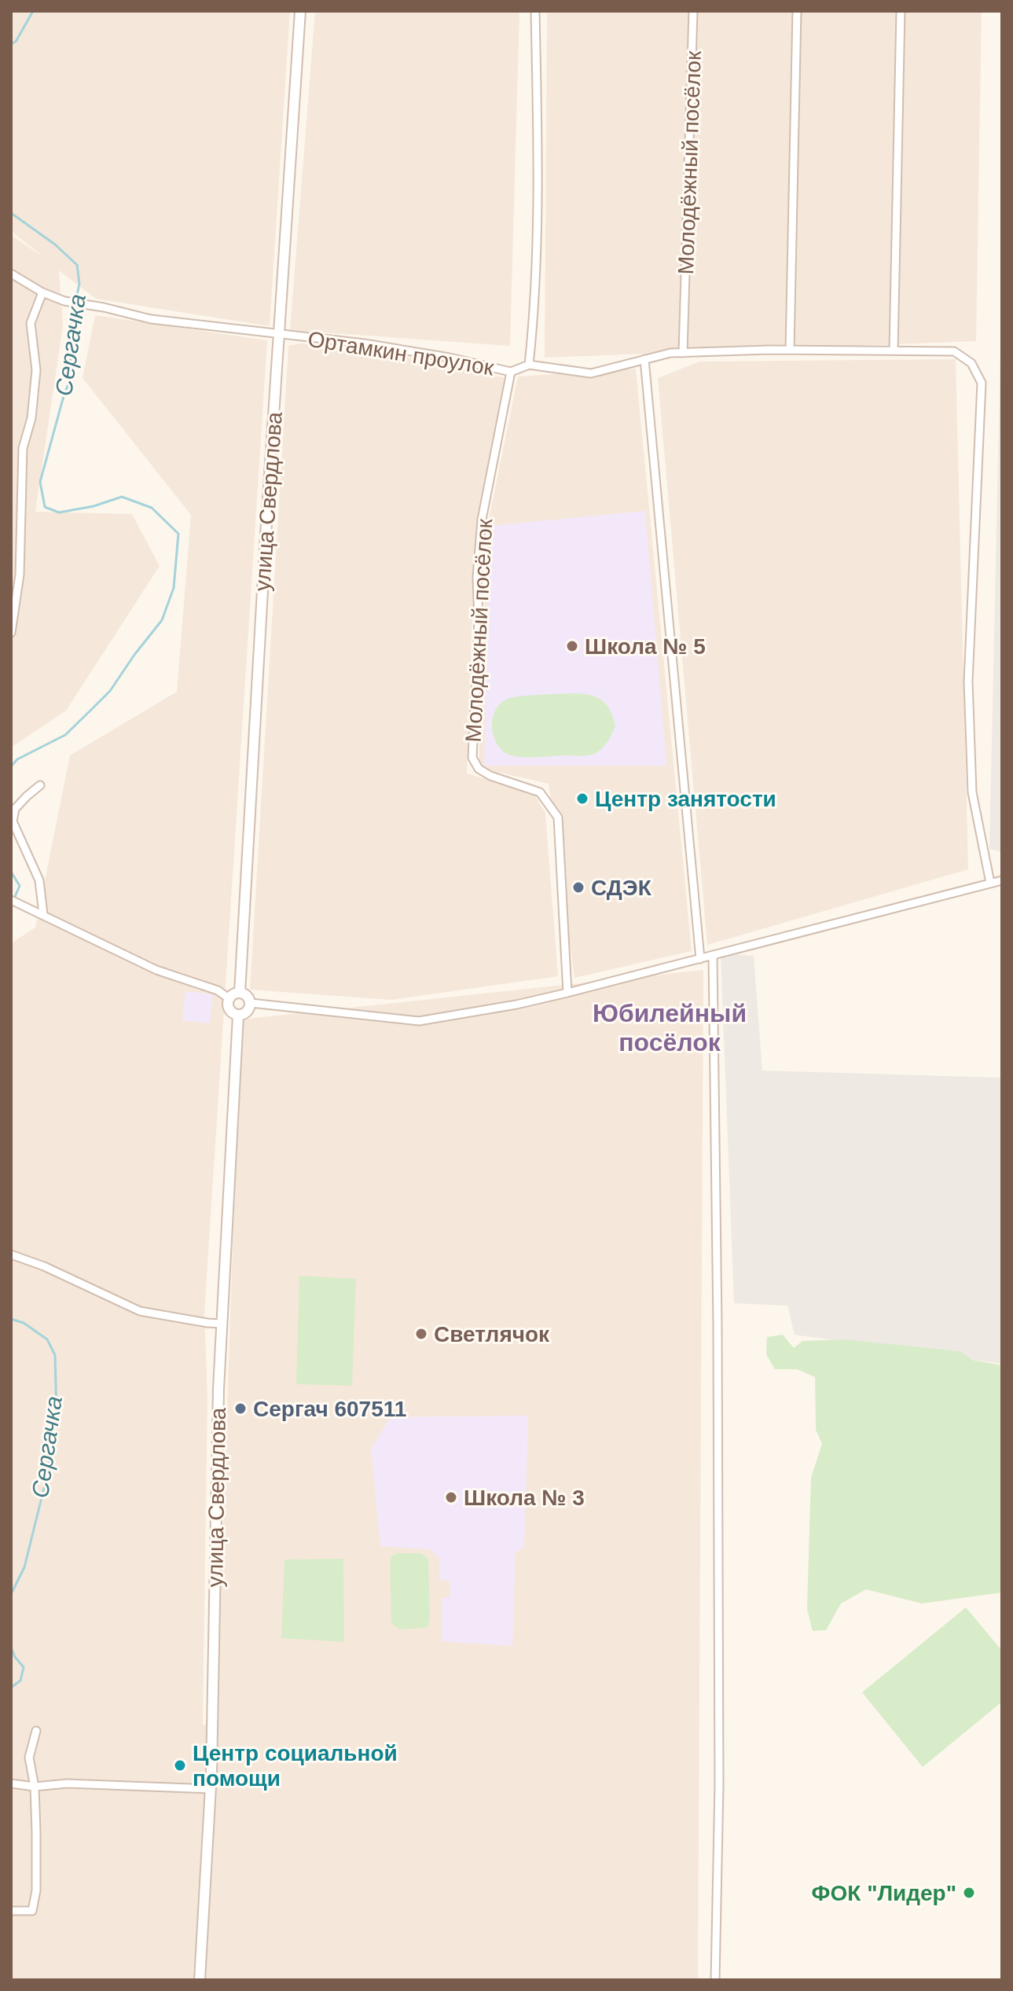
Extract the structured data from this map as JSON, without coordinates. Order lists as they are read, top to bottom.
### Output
{
  "streets": {
    "street": ["Молодёжный посёлок", "Ортамкин проулок", "улица Свердлова"]
  },
  "crossings": [
    ["Молодёжный посёлок", "Ортамкин проулок"],
    ["Ортамкин проулок", "улица Свердлова"]
  ],
  "districts": ["Юбилейный посёлок"],
  "water": ["Сергачка"],
  "places": [
    "Школа № 5",
    "Центр занятости",
    "СДЭК",
    "Светлячок",
    "Сергач 607511",
    "Школа № 3",
    "Центр социальной помощи",
    "ФОК \"Лидер\""
  ]
}
